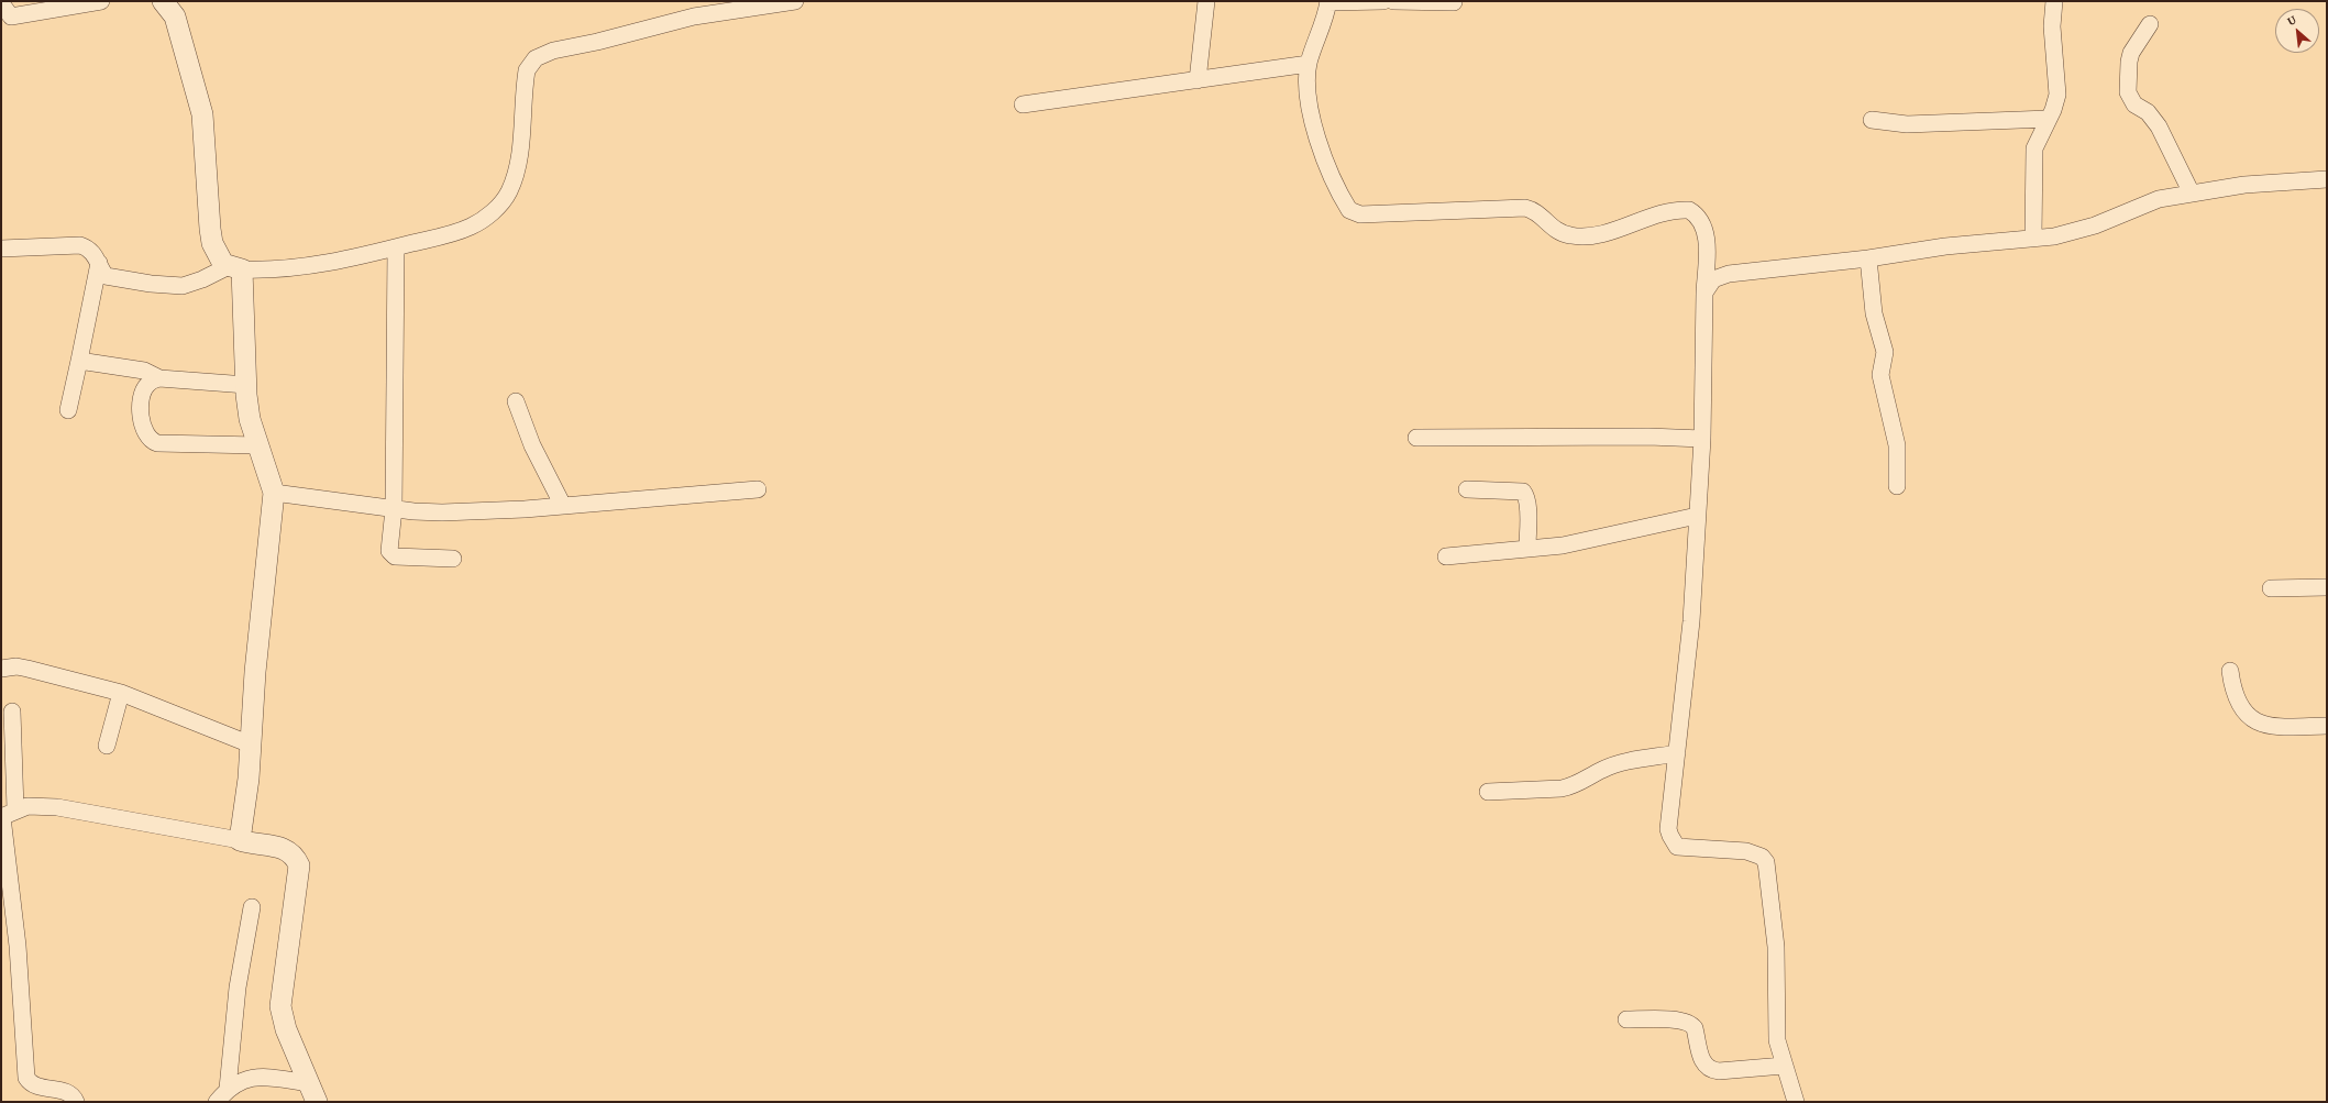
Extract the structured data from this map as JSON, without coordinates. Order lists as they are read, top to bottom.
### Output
{
  "north": "top left"
}
